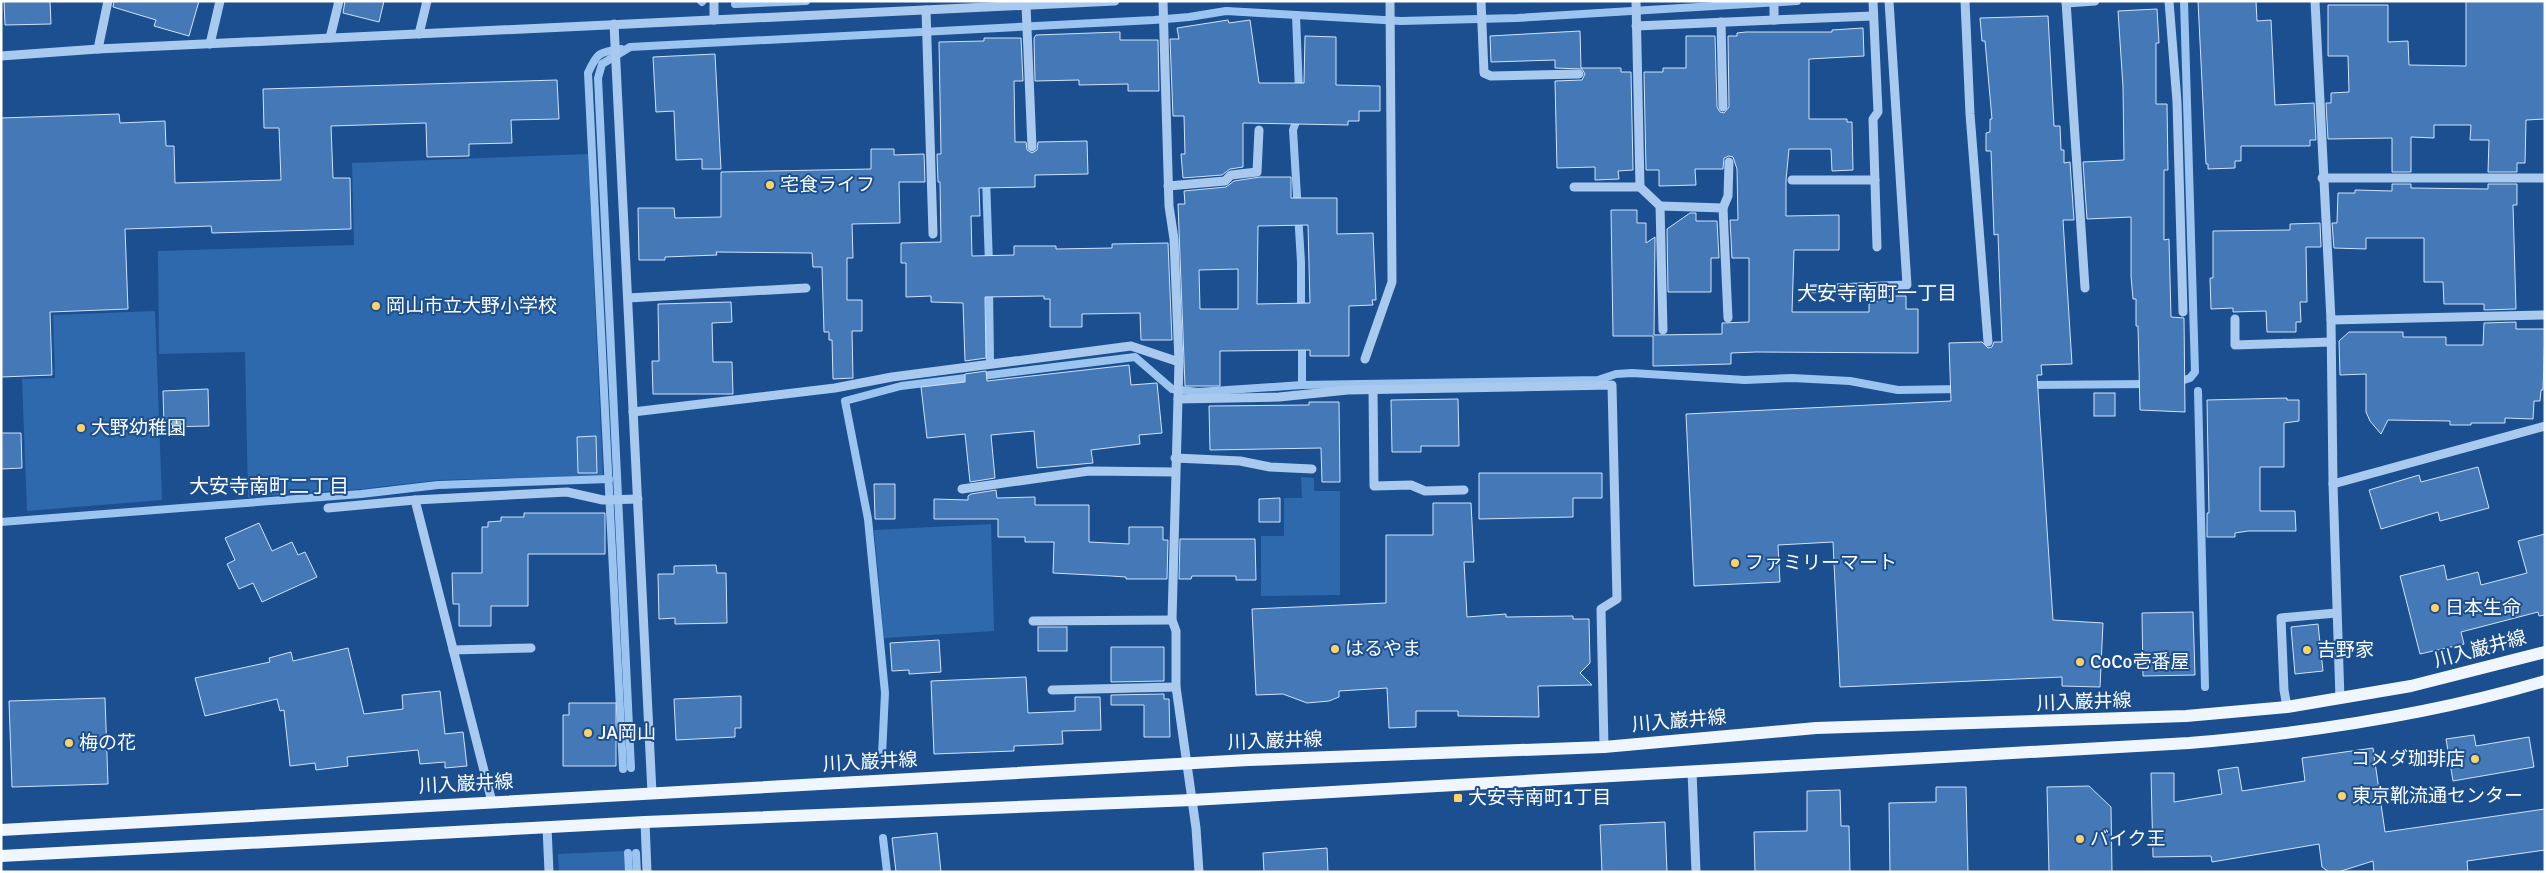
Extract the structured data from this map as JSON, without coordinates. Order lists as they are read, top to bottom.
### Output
{
  "streets": {
    "main road": ["川入巌井線"]
  },
  "districts": ["大安寺南町一丁目", "大安寺南町二丁目"],
  "places": {
    "other": [
      "宅食ライフ",
      "岡山市立大野小学校",
      "大野幼稚園",
      "ファミリーマート",
      "日本生命",
      "はるやま",
      "吉野家",
      "CoCo壱番屋",
      "JA岡山",
      "梅の花",
      "コメダ珈琲店",
      "東京靴流通センター",
      "バイク王"
    ],
    "transit": ["大安寺南町1丁目"]
  }
}
